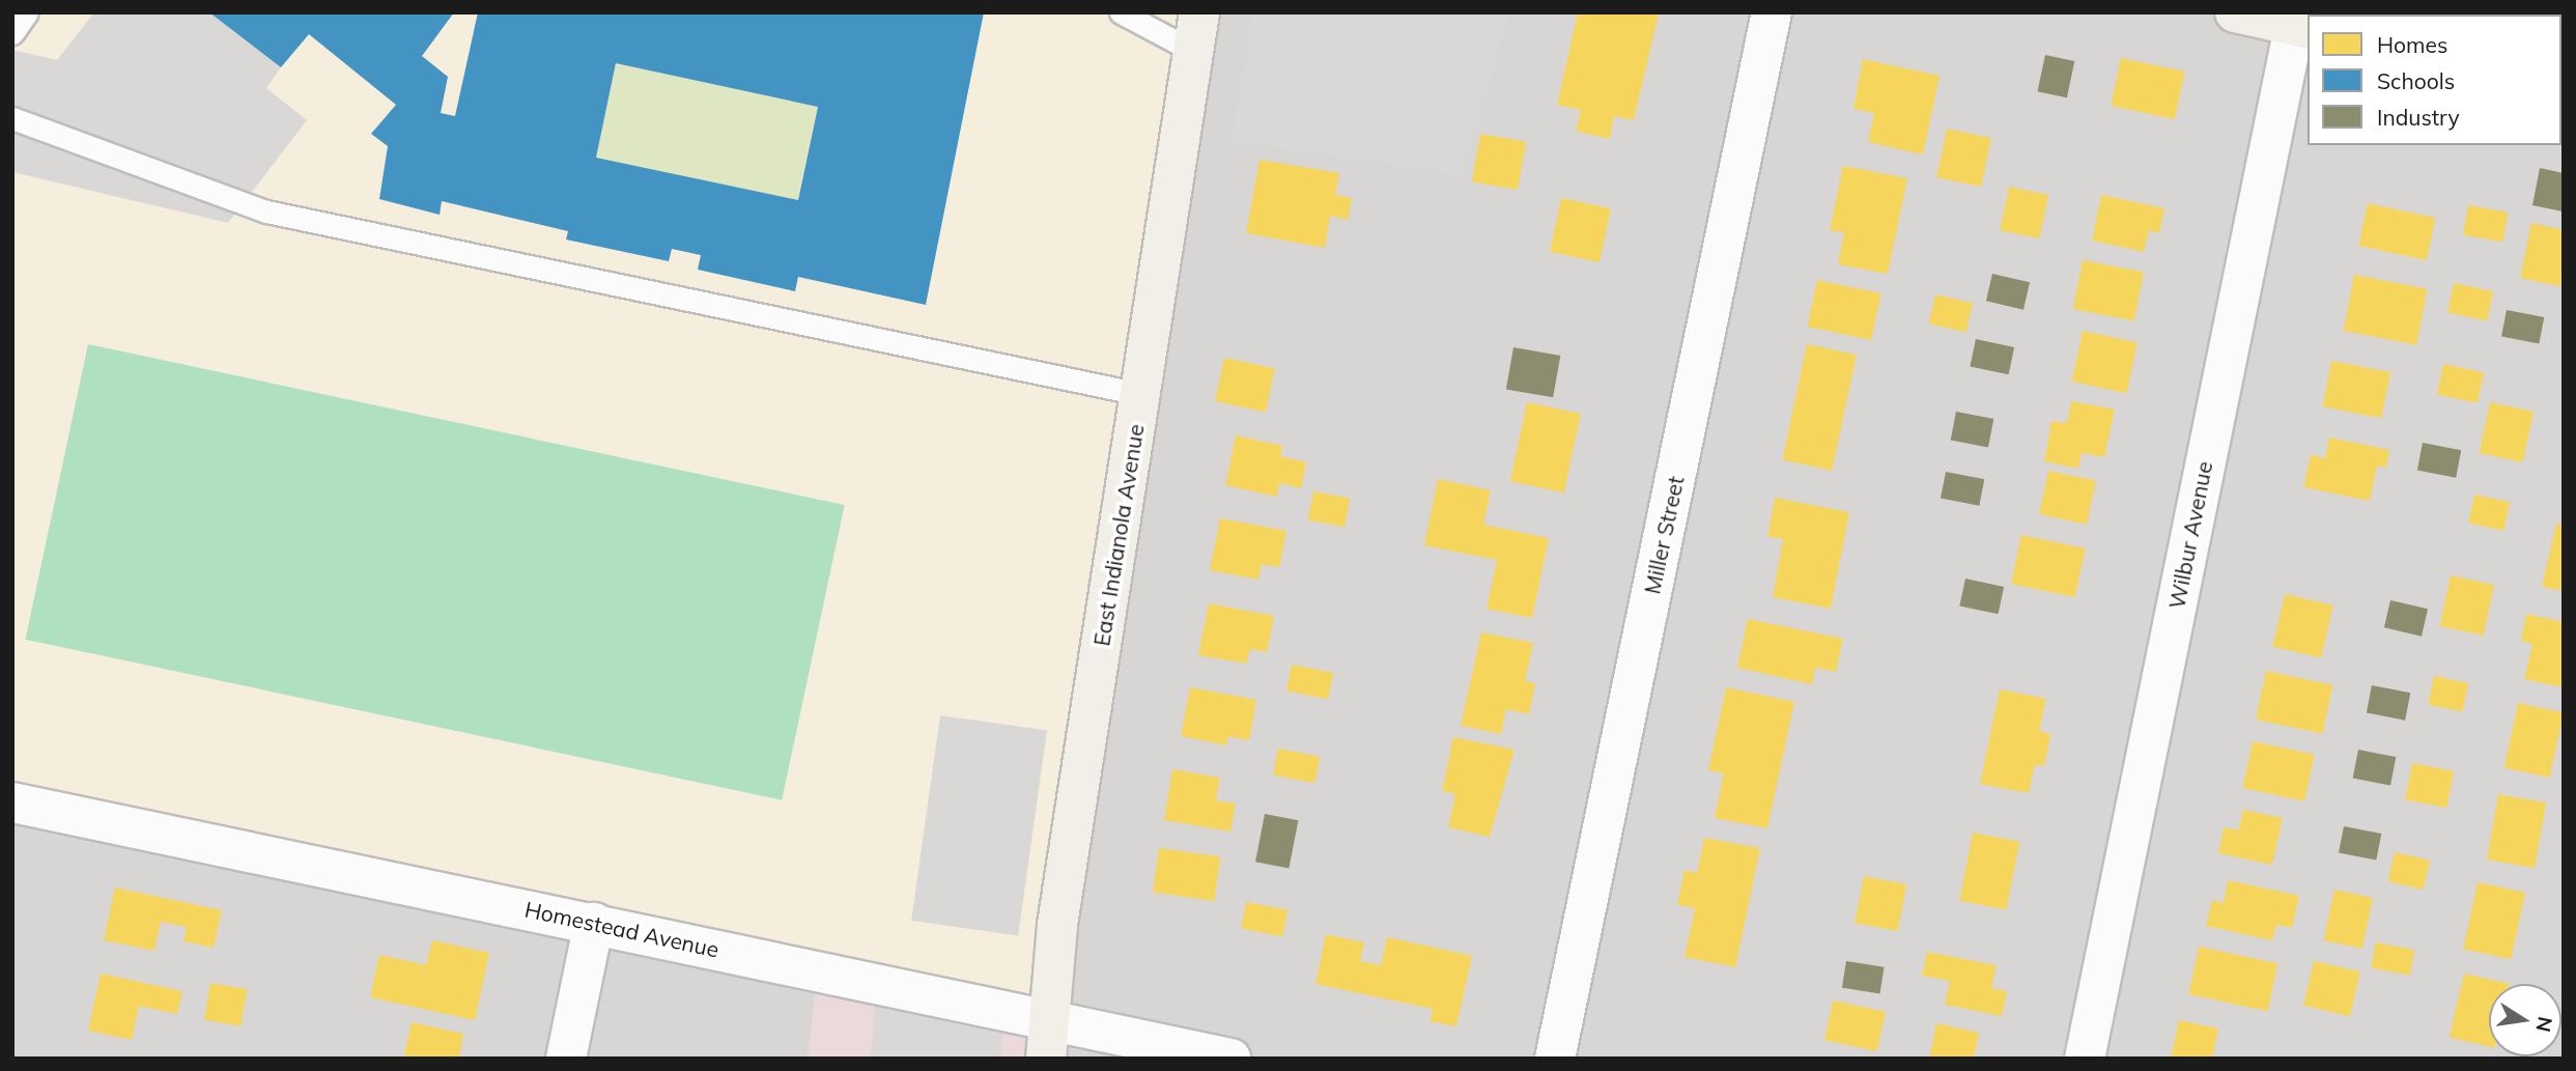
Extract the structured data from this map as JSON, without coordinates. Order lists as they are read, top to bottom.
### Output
{
  "streets": {
    "street": [
      "East Indianola Avenue",
      "Miller Street",
      "Wilbur Avenue",
      "Homestead Avenue"
    ]
  },
  "crossings": [
    ["East Indianola Avenue", "Homestead Avenue"]
  ],
  "legend": ["Homes", "Schools", "Industry"],
  "north": "right"
}
